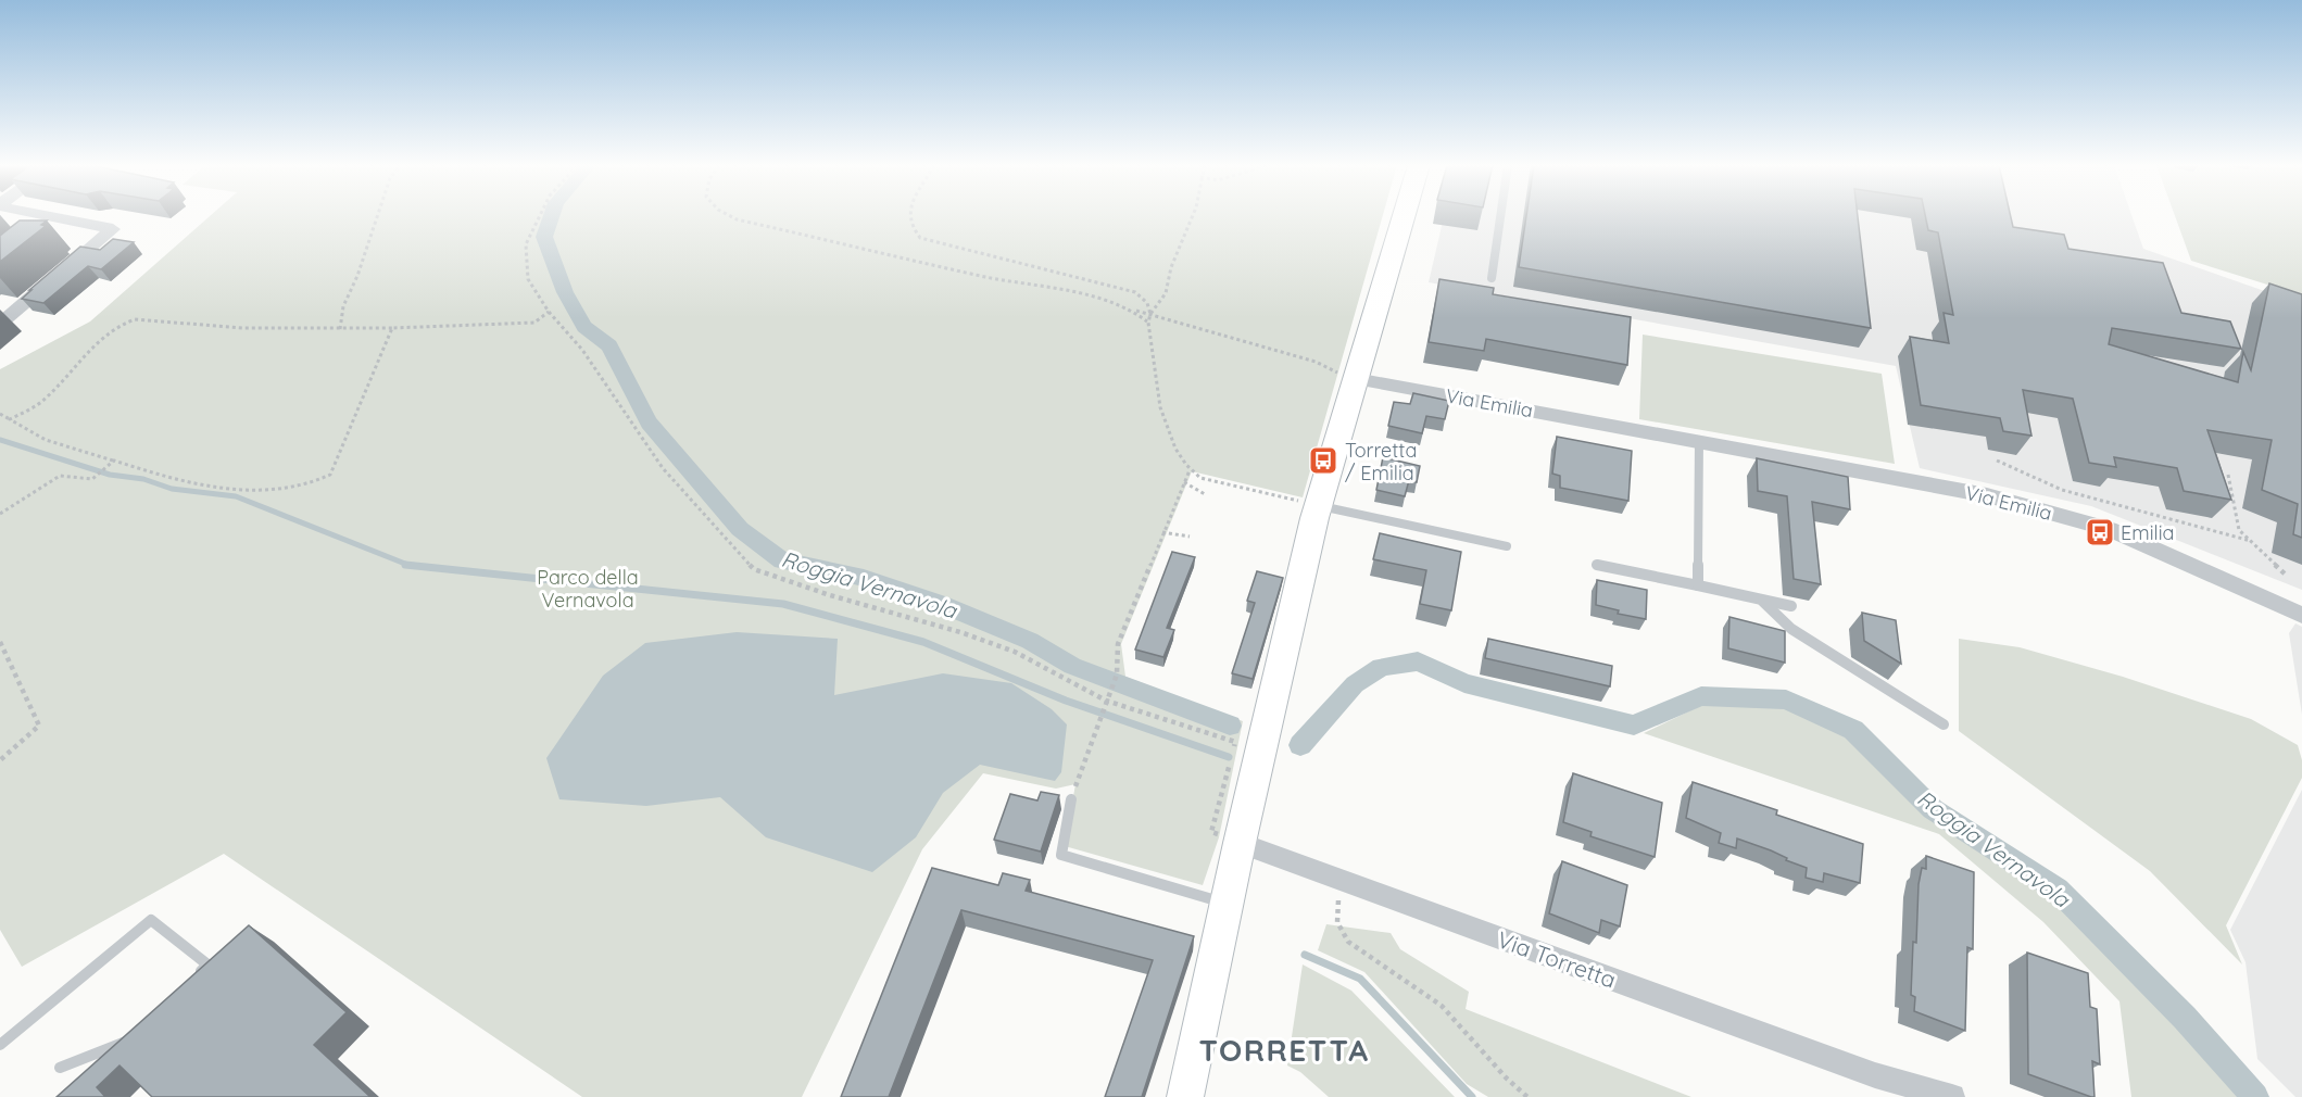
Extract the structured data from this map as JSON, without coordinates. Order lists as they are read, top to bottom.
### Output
{
  "streets": {
    "street": ["Via Emilia", "Via Torretta"]
  },
  "districts": ["TORRETTA"],
  "water": ["Roggia Vernavola"],
  "parks": ["Parco della Vernavola"],
  "places": {
    "bus stop": ["Torretta / Emilia", "Emilia"]
  }
}
